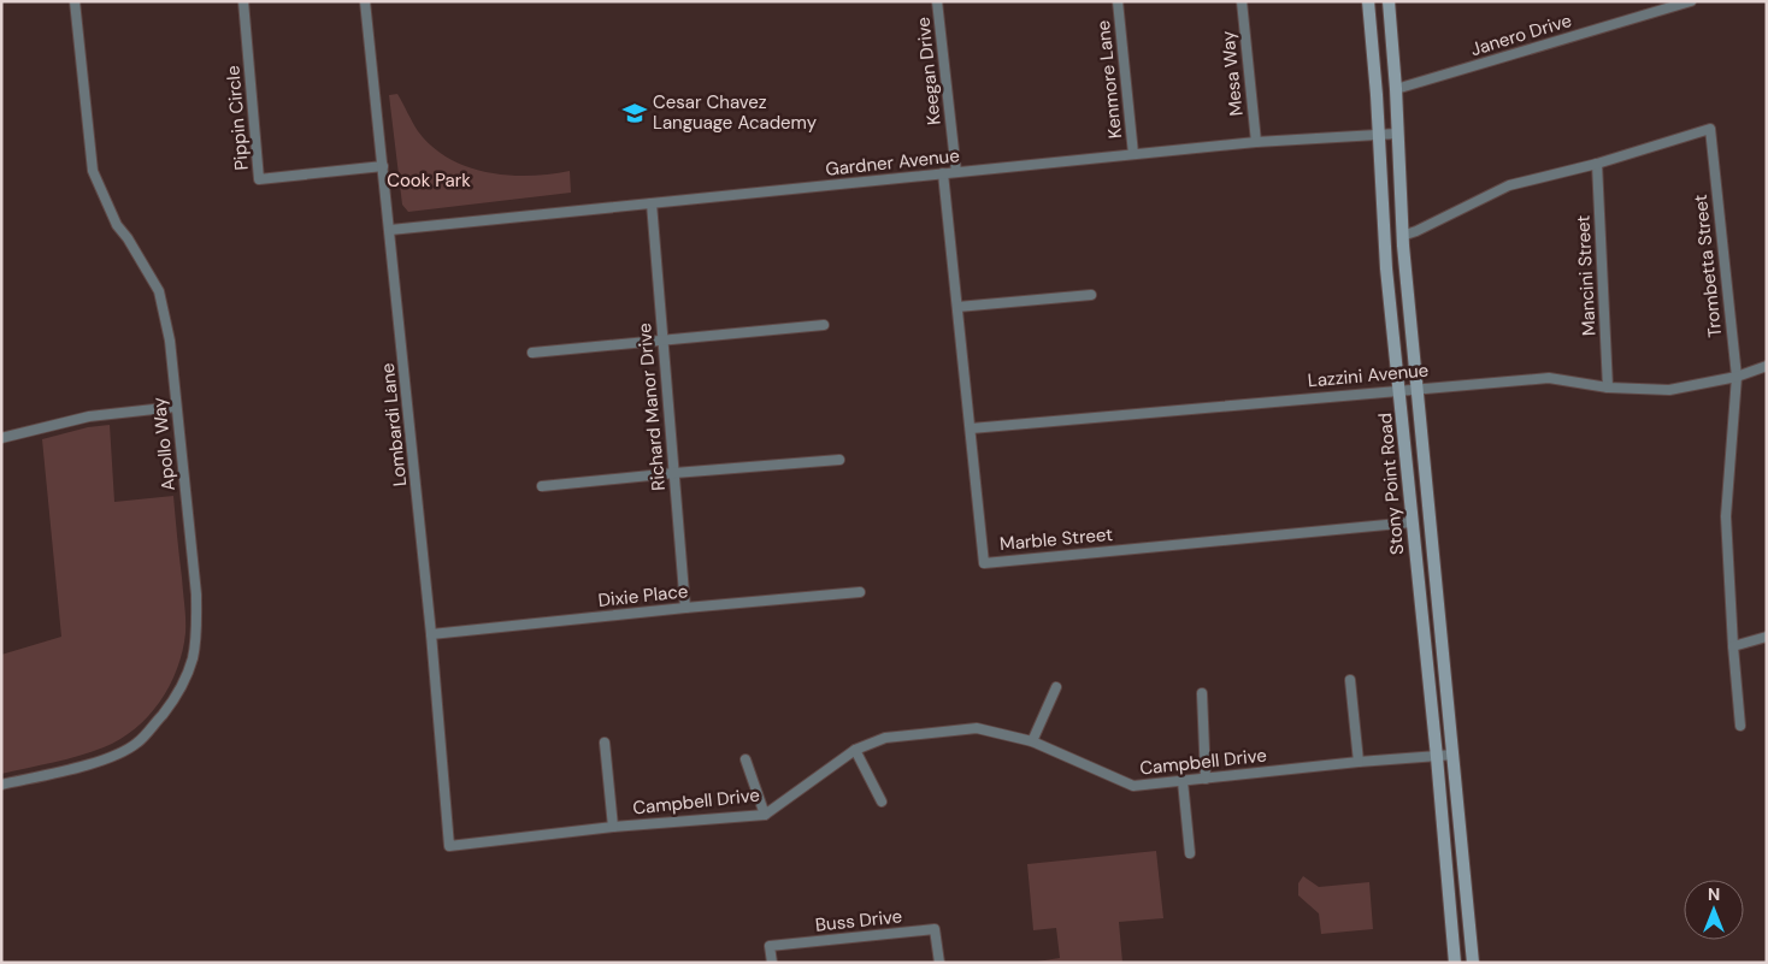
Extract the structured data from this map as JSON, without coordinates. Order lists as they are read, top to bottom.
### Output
{
  "streets": {
    "main road": ["Stony Point Road"],
    "street": [
      "Janero Drive",
      "Keegan Drive",
      "Mesa Way",
      "Kenmore Lane",
      "Pippin Circle",
      "Gardner Avenue",
      "Trombetta Street",
      "Mancini Street",
      "Lazzini Avenue",
      "Richard Manor Drive",
      "Lombardi Lane",
      "Apollo Way",
      "Marble Street",
      "Dixie Place",
      "Campbell Drive",
      "Buss Drive"
    ]
  },
  "crossings": [
    ["Janero Drive", "Stony Point Road"],
    ["Keegan Drive", "Gardner Avenue"],
    ["Mesa Way", "Gardner Avenue"],
    ["Kenmore Lane", "Gardner Avenue"],
    ["Pippin Circle", "Lombardi Lane"],
    ["Gardner Avenue", "Richard Manor Drive"],
    ["Gardner Avenue", "Lombardi Lane"],
    ["Gardner Avenue", "Stony Point Road"],
    ["Gardner Avenue", "Marble Street"],
    ["Trombetta Street", "Mancini Street"],
    ["Trombetta Street", "Lazzini Avenue"],
    ["Trombetta Street", "Stony Point Road"],
    ["Mancini Street", "Lazzini Avenue"],
    ["Lazzini Avenue", "Stony Point Road"],
    ["Lazzini Avenue", "Marble Street"],
    ["Richard Manor Drive", "Dixie Place"],
    ["Lombardi Lane", "Dixie Place"],
    ["Lombardi Lane", "Campbell Drive"],
    ["Stony Point Road", "Marble Street"],
    ["Stony Point Road", "Campbell Drive"]
  ],
  "parks": ["Cook Park"],
  "places": {
    "school or university": ["Cesar Chavez Language Academy"]
  },
  "north": "top"
}
